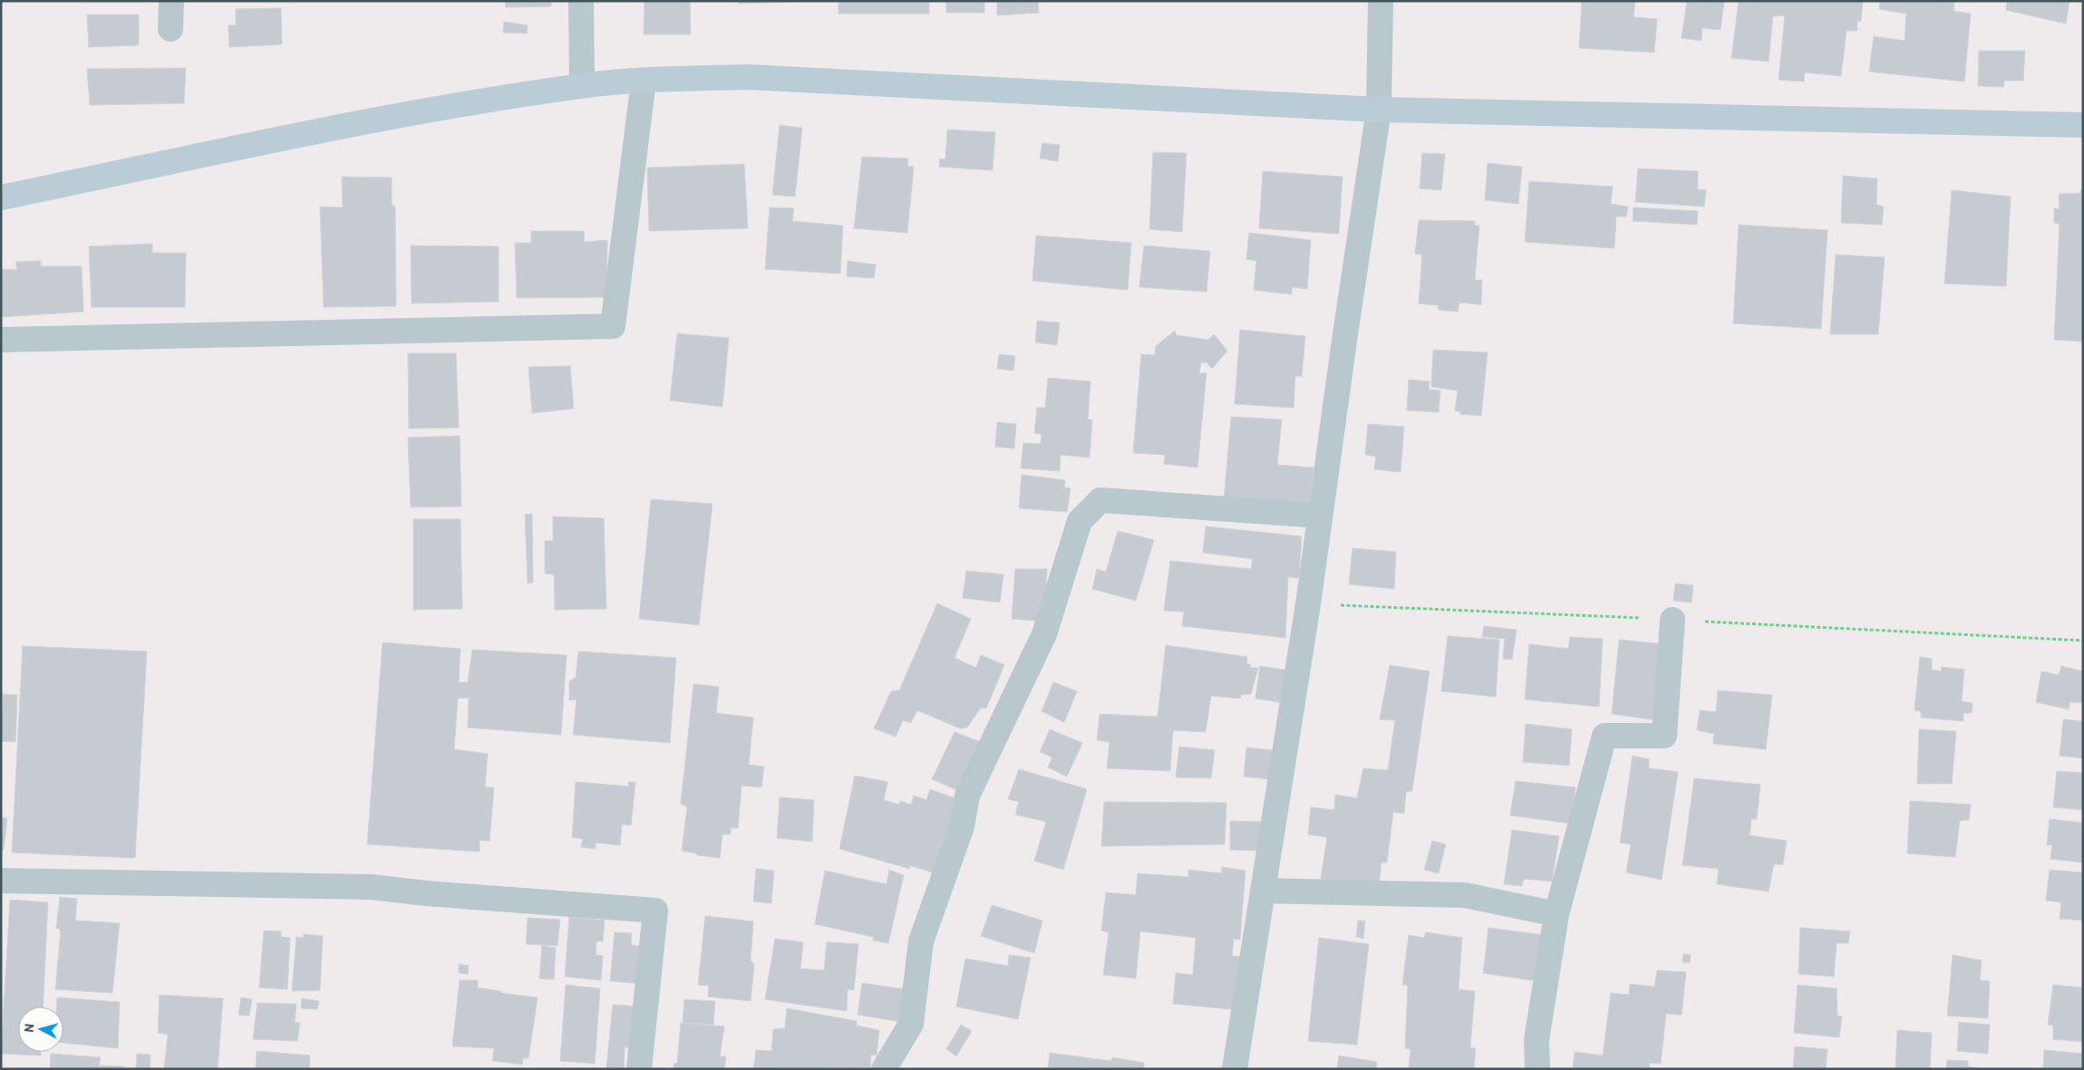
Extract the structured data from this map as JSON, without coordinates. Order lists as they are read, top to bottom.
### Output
{
  "north": "left"
}
